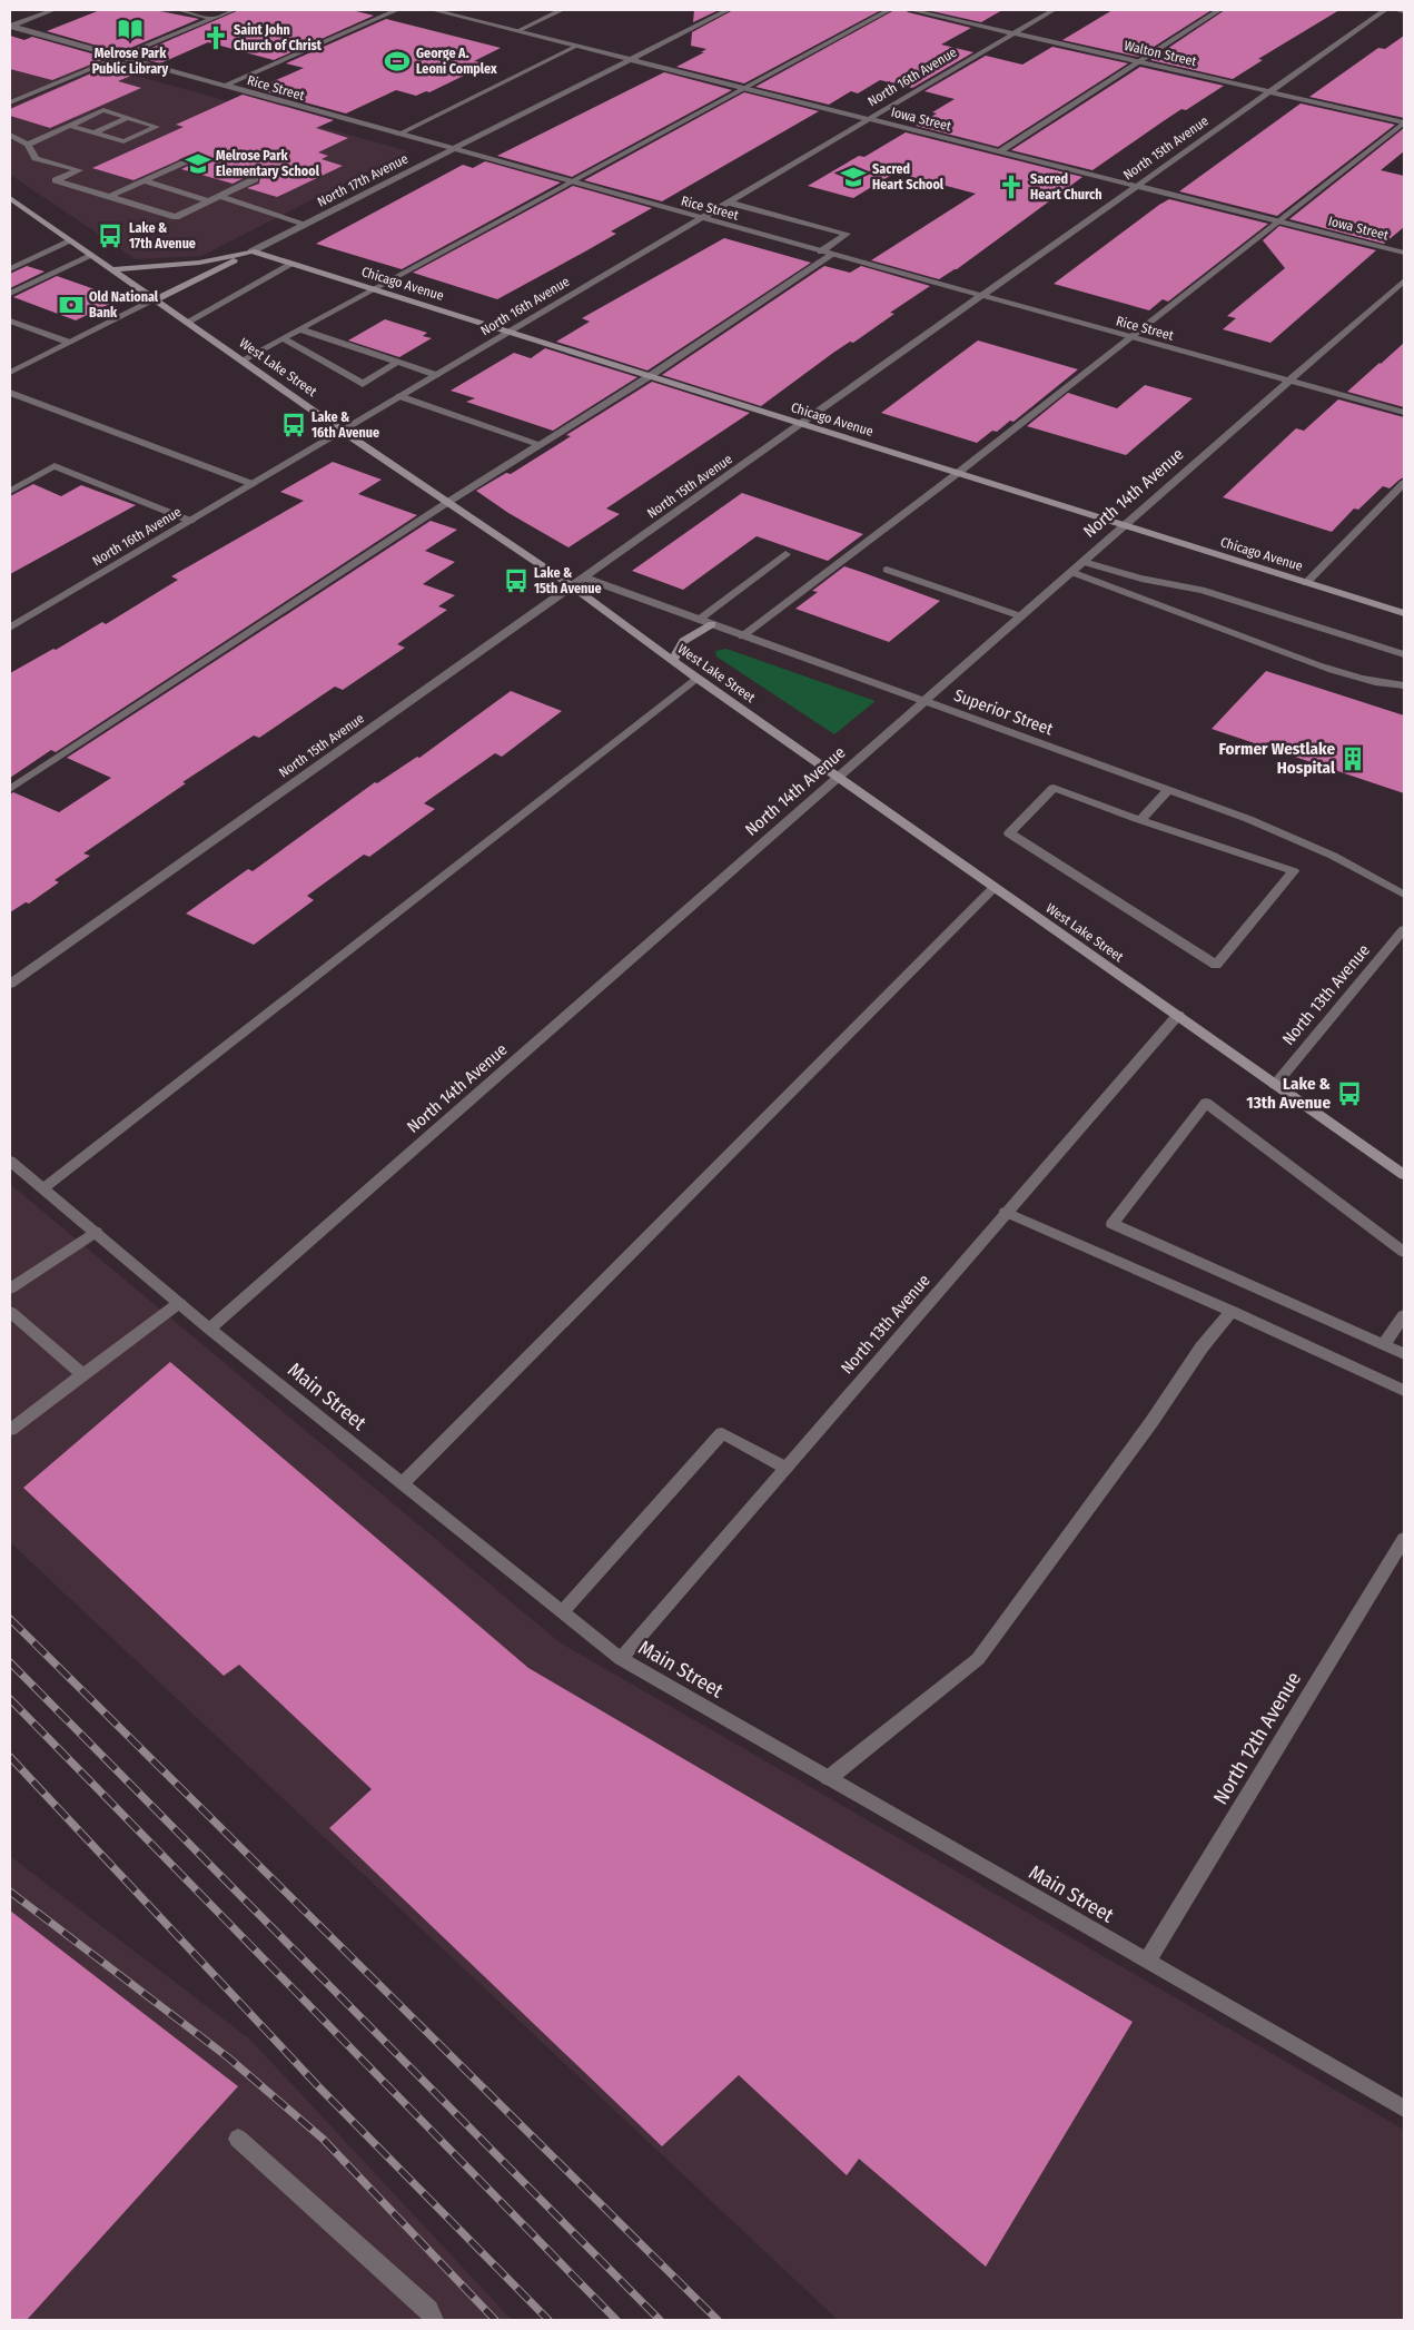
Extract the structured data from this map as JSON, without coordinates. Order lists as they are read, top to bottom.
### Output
{
  "streets": {
    "main road": ["North 17th Avenue", "Chicago Avenue", "West Lake Street"],
    "street": [
      "Walton Street",
      "North 16th Avenue",
      "Rice Street",
      "Iowa Street",
      "North 15th Avenue",
      "North 14th Avenue",
      "Superior Street",
      "North 13th Avenue",
      "Main Street",
      "North 12th Avenue"
    ]
  },
  "crossings": [
    ["Walton Street", "North 16th Avenue"],
    ["Walton Street", "North 15th Avenue"],
    ["North 16th Avenue", "Rice Street"],
    ["North 16th Avenue", "Iowa Street"],
    ["North 16th Avenue", "Chicago Avenue"],
    ["North 16th Avenue", "West Lake Street"],
    ["Rice Street", "North 15th Avenue"],
    ["Rice Street", "North 17th Avenue"],
    ["Rice Street", "North 14th Avenue"],
    ["Iowa Street", "North 15th Avenue"],
    ["Iowa Street", "North 17th Avenue"],
    ["North 15th Avenue", "Chicago Avenue"],
    ["North 15th Avenue", "West Lake Street"],
    ["North 15th Avenue", "Superior Street"],
    ["North 17th Avenue", "Chicago Avenue"],
    ["North 17th Avenue", "West Lake Street"],
    ["Chicago Avenue", "North 14th Avenue"],
    ["West Lake Street", "North 14th Avenue"],
    ["West Lake Street", "North 13th Avenue"],
    ["North 14th Avenue", "Superior Street"],
    ["North 14th Avenue", "Main Street"],
    ["North 13th Avenue", "Main Street"],
    ["Main Street", "North 12th Avenue"]
  ],
  "places": {
    "library": ["Melrose Park Public Library"],
    "church": ["Saint John Church of Christ", "Sacred Heart Church"],
    "sports": ["George A. Leoni Complex"],
    "school or university": ["Melrose Park Elementary School", "Sacred Heart School"],
    "bus stop": [
      "Lake & 17th Avenue",
      "Lake & 16th Avenue",
      "Lake & 15th Avenue",
      "Lake & 13th Avenue"
    ],
    "bank": ["Old National Bank"],
    "building": ["Former Westlake Hospital"]
  }
}
